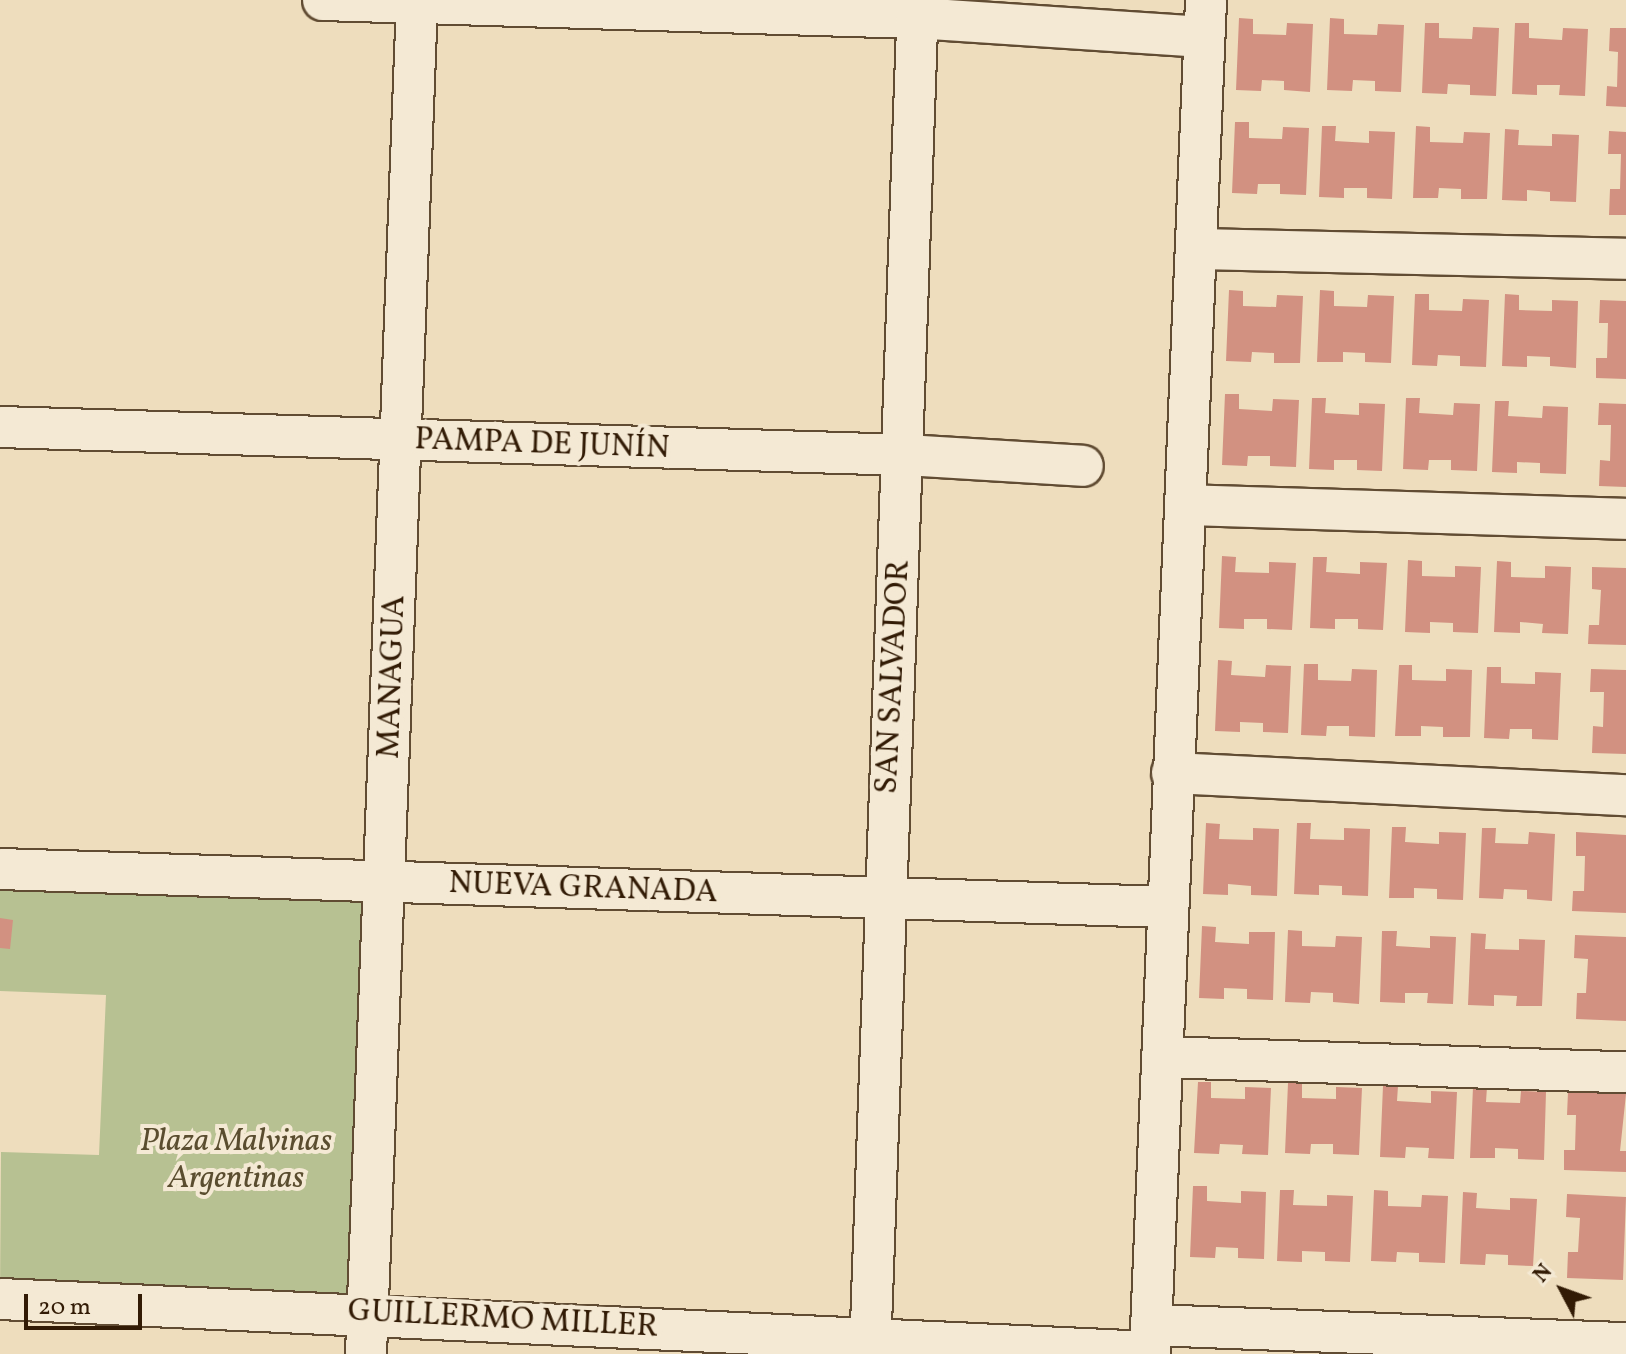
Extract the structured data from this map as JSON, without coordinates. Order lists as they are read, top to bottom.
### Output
{
  "streets": {
    "street": [
      "PAMPA DE JUNÍN",
      "MANAGUA",
      "SAN SALVADOR",
      "NUEVA GRANADA",
      "GUILLERMO MILLER"
    ]
  },
  "crossings": [
    ["PAMPA DE JUNÍN", "MANAGUA"],
    ["PAMPA DE JUNÍN", "SAN SALVADOR"],
    ["MANAGUA", "NUEVA GRANADA"],
    ["MANAGUA", "GUILLERMO MILLER"],
    ["SAN SALVADOR", "NUEVA GRANADA"],
    ["SAN SALVADOR", "GUILLERMO MILLER"]
  ],
  "parks": ["Plaza Malvinas Argentinas"],
  "scale_bar": "20 m",
  "north": "top left"
}
